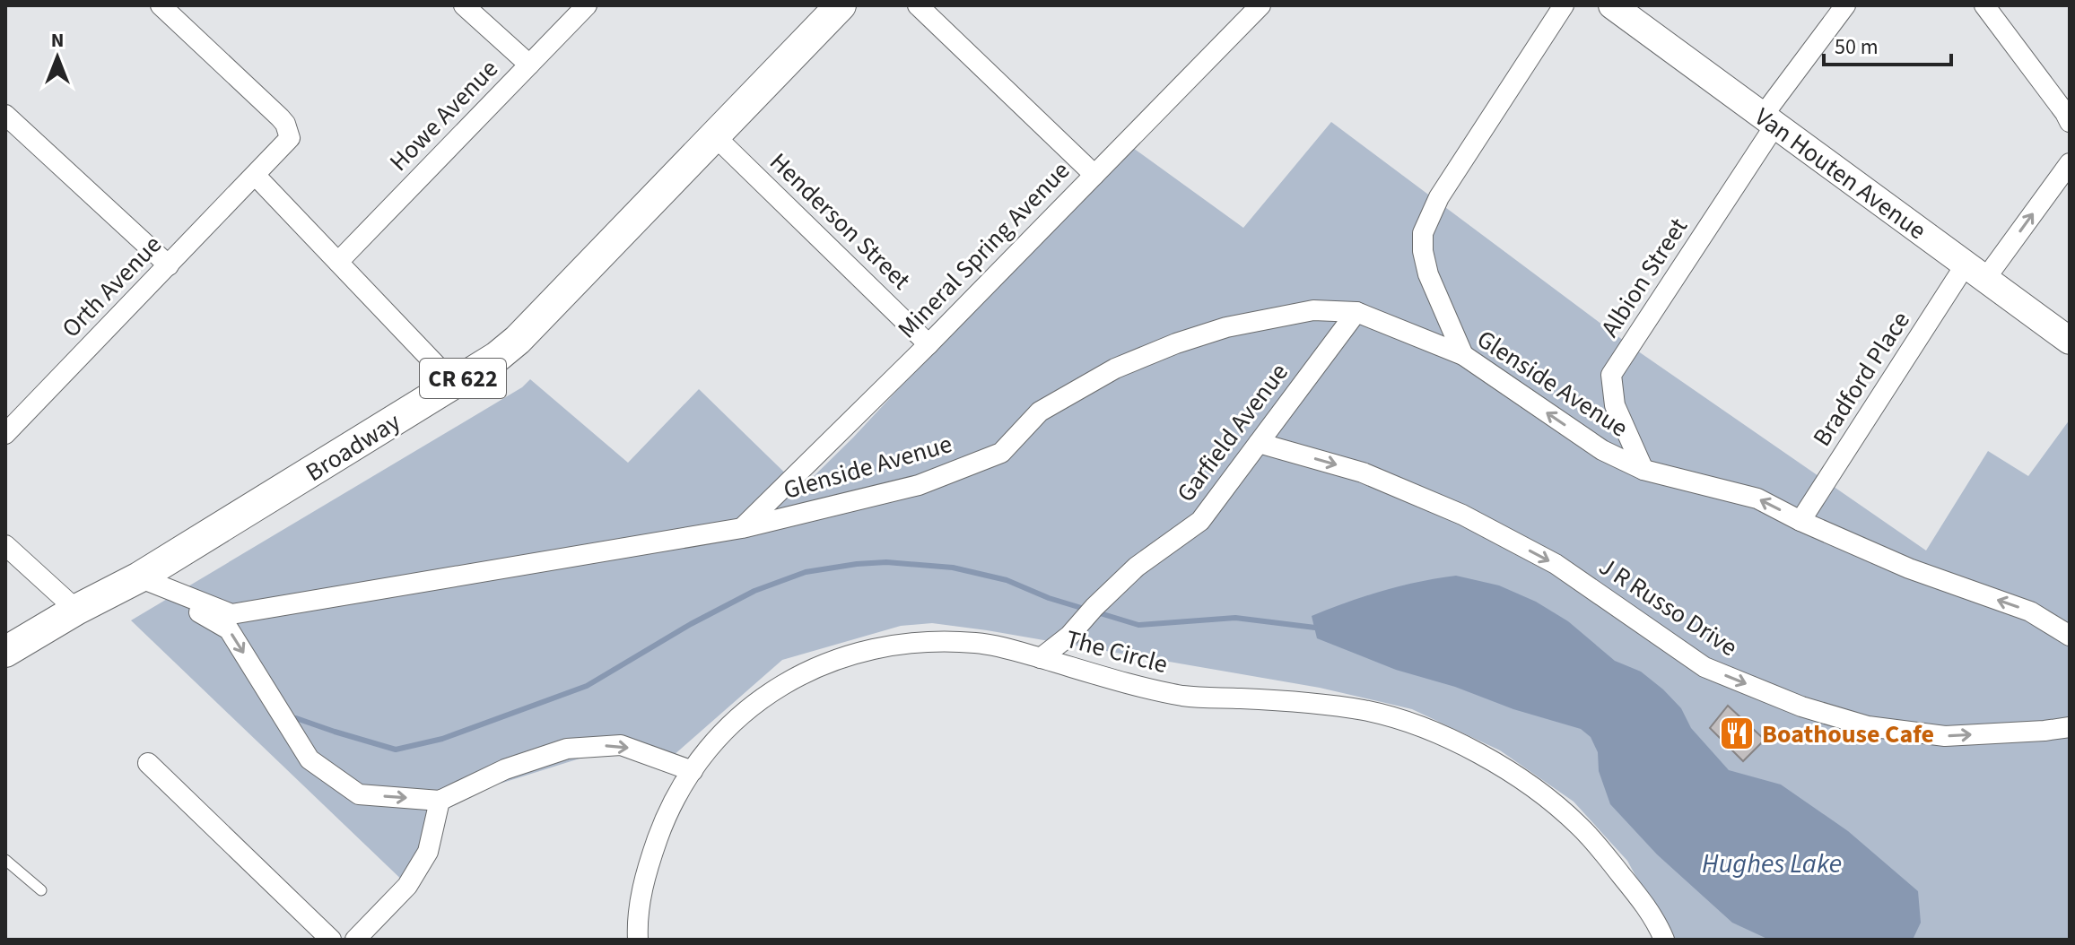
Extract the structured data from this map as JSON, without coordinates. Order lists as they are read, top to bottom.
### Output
{
  "streets": {
    "main road": ["Van Houten Avenue", "CR 622", "Broadway"],
    "street": [
      "Howe Avenue",
      "Henderson Street",
      "Mineral Spring Avenue",
      "Albion Street",
      "Orth Avenue",
      "Bradford Place",
      "Glenside Avenue",
      "Garfield Avenue",
      "J R Russo Drive",
      "The Circle"
    ]
  },
  "crossings": [
    ["Van Houten Avenue", "Albion Street"],
    ["Van Houten Avenue", "Bradford Place"],
    ["Henderson Street", "Mineral Spring Avenue"],
    ["Henderson Street", "Broadway"],
    ["Mineral Spring Avenue", "Glenside Avenue"],
    ["Albion Street", "Glenside Avenue"],
    ["Bradford Place", "Glenside Avenue"],
    ["Glenside Avenue", "Garfield Avenue"],
    ["Glenside Avenue", "Broadway"],
    ["Garfield Avenue", "J R Russo Drive"],
    ["Garfield Avenue", "The Circle"]
  ],
  "one_way": ["J R Russo Drive"],
  "water": ["Hughes Lake"],
  "places": {
    "restaurant": ["Boathouse Cafe"]
  },
  "scale_bar": "50 m",
  "north": "top"
}
